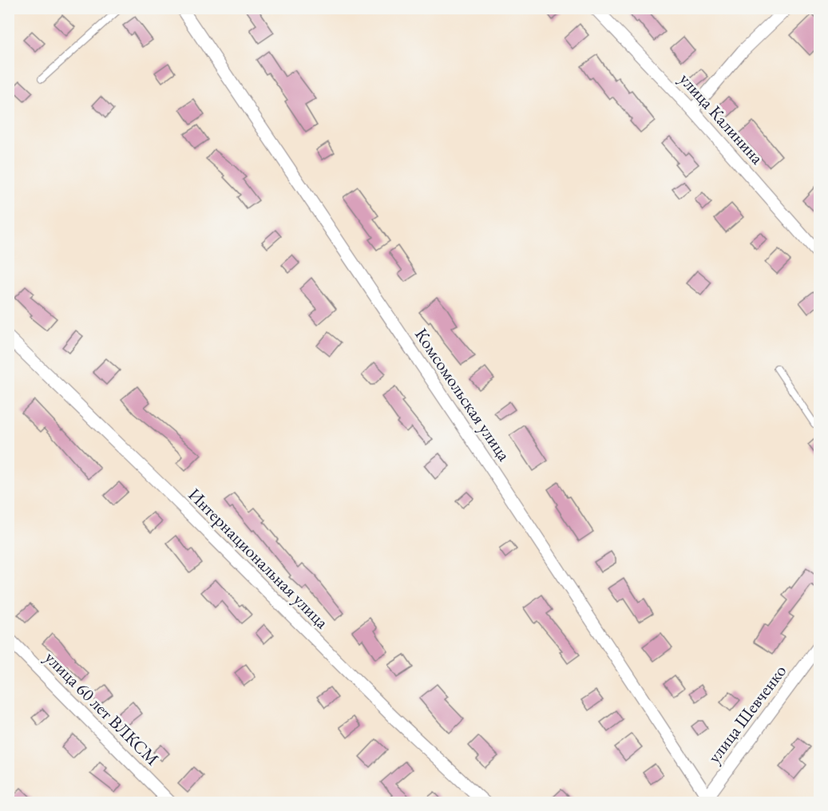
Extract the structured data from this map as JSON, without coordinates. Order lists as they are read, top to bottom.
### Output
{
  "streets": {
    "street": [
      "улица Калинина",
      "Комсомольская улица",
      "Интернациональная улица",
      "улица 60 лет ВЛКСМ",
      "улица Шевченко"
    ]
  },
  "crossings": [
    ["Комсомольская улица", "улица Шевченко"]
  ]
}
